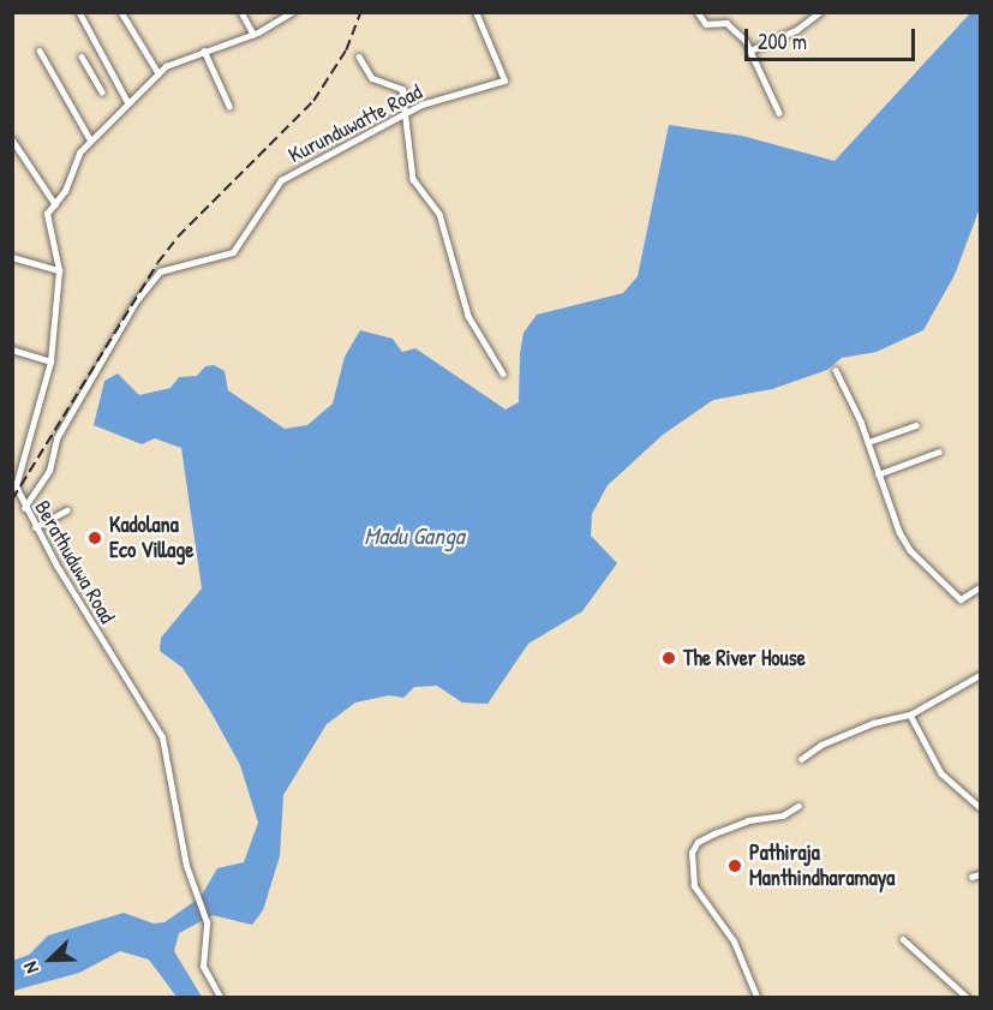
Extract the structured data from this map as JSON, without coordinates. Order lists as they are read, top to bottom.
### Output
{
  "streets": {
    "street": ["Kurunduwatte Road", "Berathuduwa Road"]
  },
  "crossings": [
    ["Kurunduwatte Road", "Berathuduwa Road"]
  ],
  "water": ["Madu Ganga"],
  "places": ["Kadolana Eco Village", "The River House", "Pathiraja Manthindharamaya"],
  "scale_bar": "200 m",
  "north": "bottom left"
}
